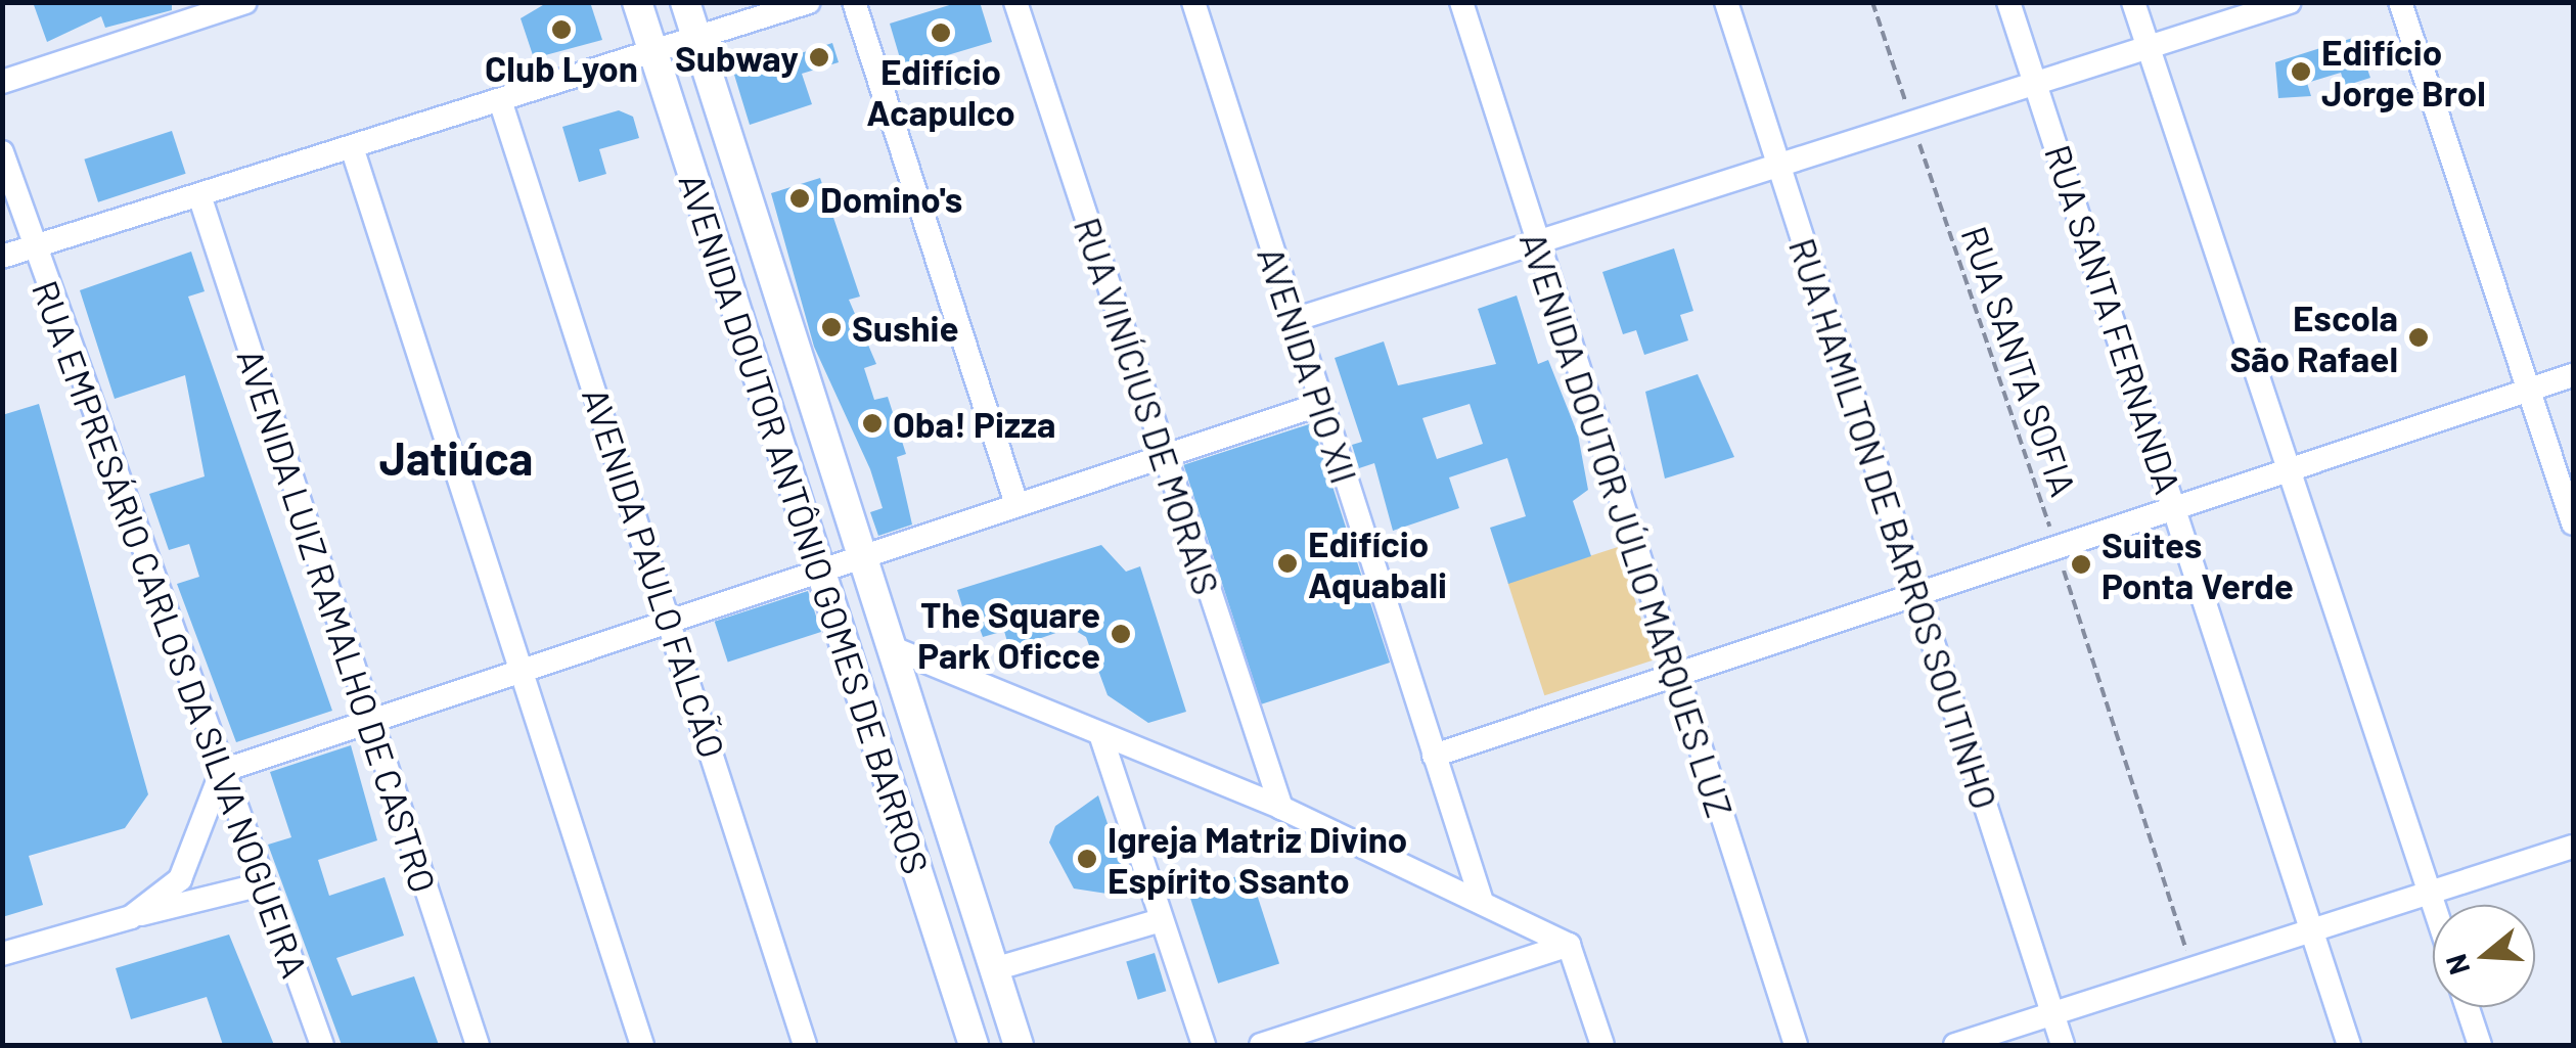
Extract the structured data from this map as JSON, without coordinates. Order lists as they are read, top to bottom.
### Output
{
  "streets": {
    "main road": ["AVENIDA DOUTOR ANTÔNIO GOMES DE BARROS"],
    "street": [
      "RUA SANTA FERNANDA",
      "AVENIDA PIO XII",
      "RUA VINÍCIUS DE MORAIS",
      "RUA HAMILTON DE BARROS SOUTINHO",
      "AVENIDA DOUTOR JÚLIO MARQUES LUZ",
      "AVENIDA PAULO FALCÃO",
      "AVENIDA LUIZ RAMALHO DE CASTRO",
      "RUA EMPRESÁRIO CARLOS DA SILVA NOGUEIRA"
    ],
    "path": ["RUA SANTA SOFIA"]
  },
  "districts": ["Jatiúca"],
  "places": [
    "Club Lyon",
    "Edifício Acapulco",
    "Subway",
    "Edifício Jorge Brol",
    "Domino's",
    "Sushie",
    "Escola São Rafael",
    "Oba! Pizza",
    "Edifício Aquabali",
    "Suites Ponta Verde",
    "The Square Park Oficce",
    "Igreja Matriz Divino Espírito Ssanto"
  ],
  "north": "left"
}
